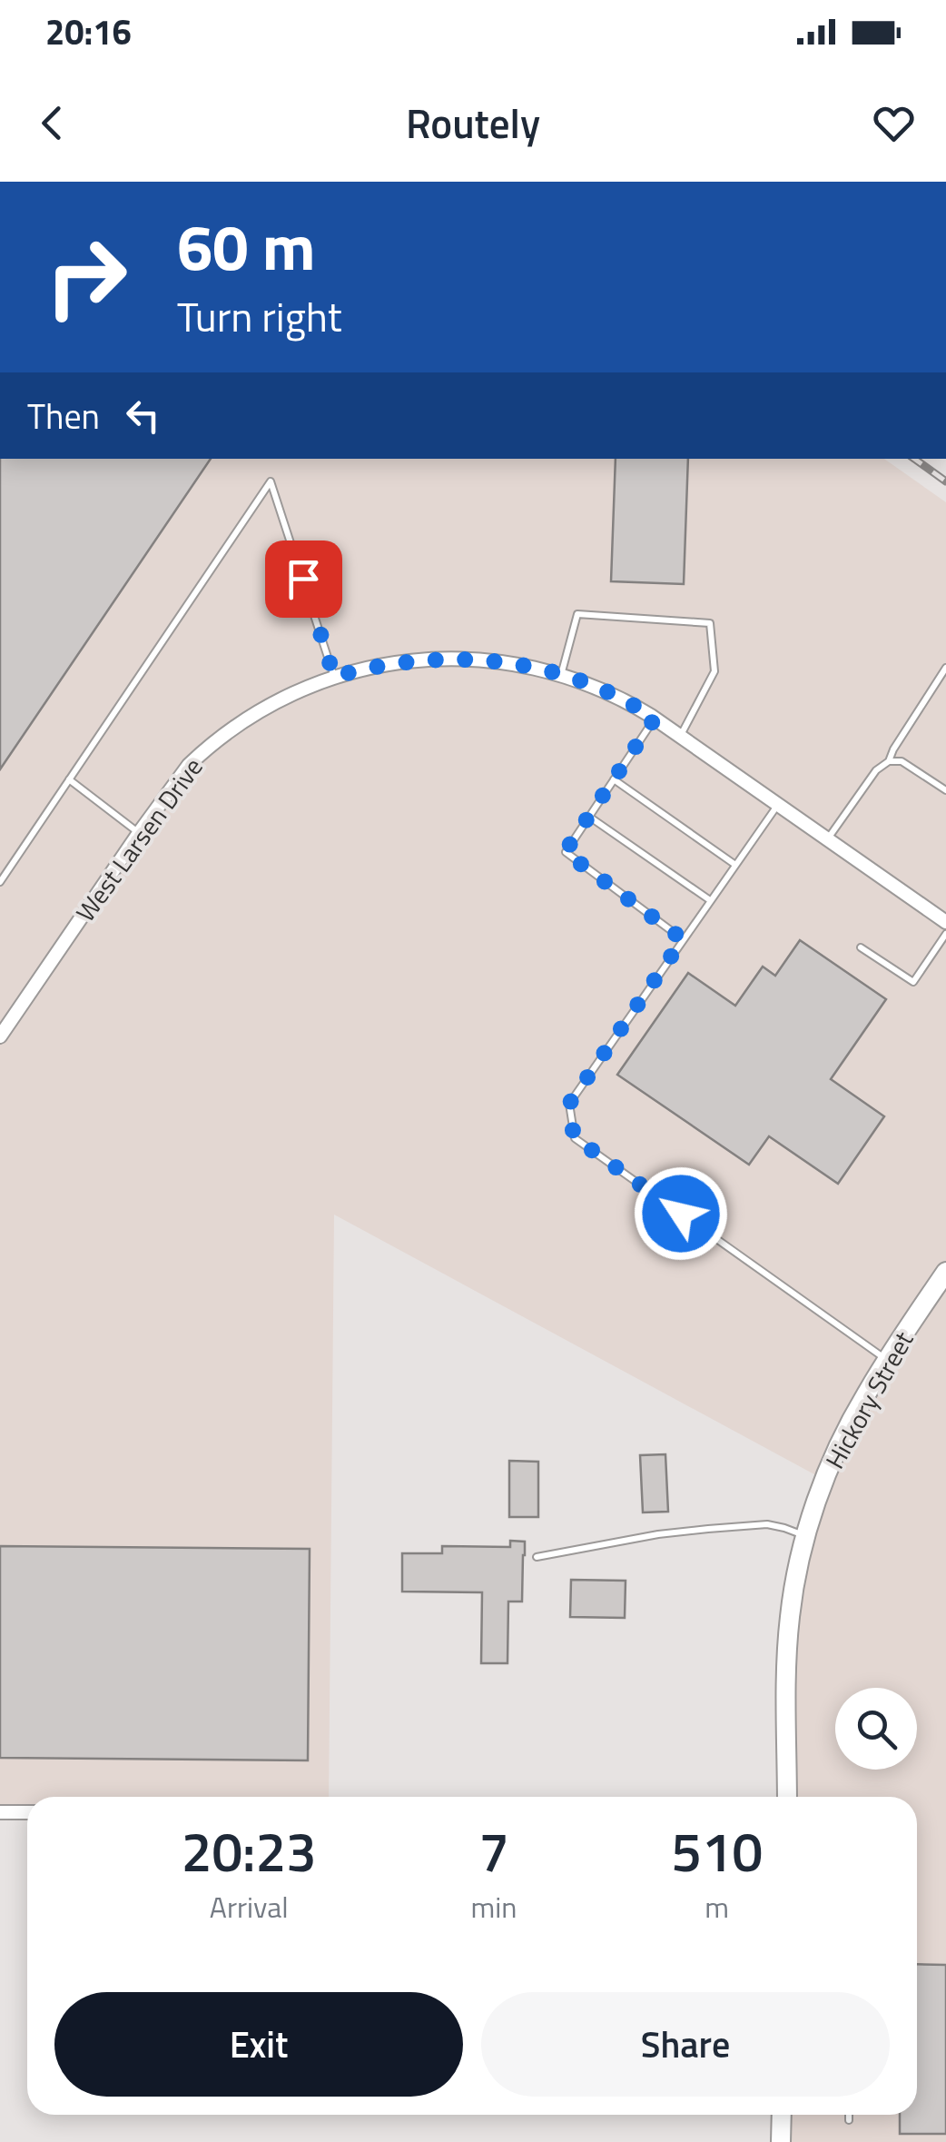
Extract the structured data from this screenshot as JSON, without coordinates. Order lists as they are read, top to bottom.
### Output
{
  "streets": {
    "street": ["West Larsen Drive", "Hickory Street"]
  },
  "page": {
    "status": "20:16",
    "header": "Routely",
    "turn": ["60 m", "Turn right"],
    "then": "Then",
    "eta": [
      "20:23",
      "Arrival",
      "7",
      "min",
      "510",
      "m"
    ],
    "buttons": ["Exit", "Share"]
  }
}
